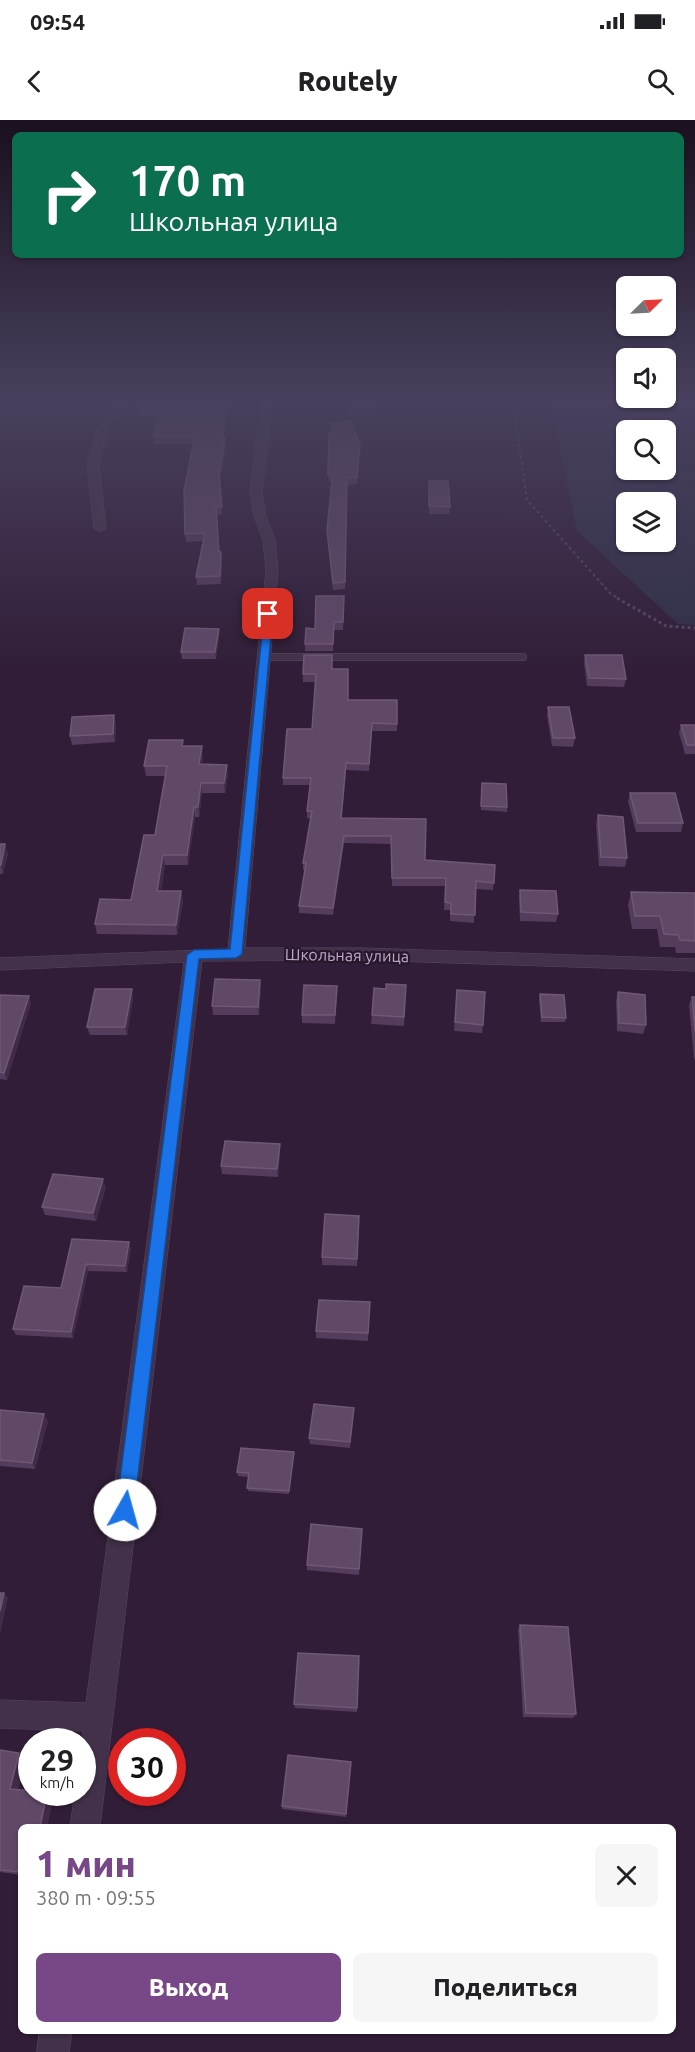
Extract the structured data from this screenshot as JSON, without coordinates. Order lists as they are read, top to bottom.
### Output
{
  "streets": {
    "street": ["Школьная улица"]
  },
  "north": "top right",
  "page": {
    "status": "09:54",
    "header": "Routely",
    "turn": ["170 m", "Школьная улица"],
    "speed": "29 km/h",
    "limit": "30",
    "heading": ["1 мин", "380 m · 09:55"],
    "buttons": ["Выход", "Поделиться"]
  }
}
